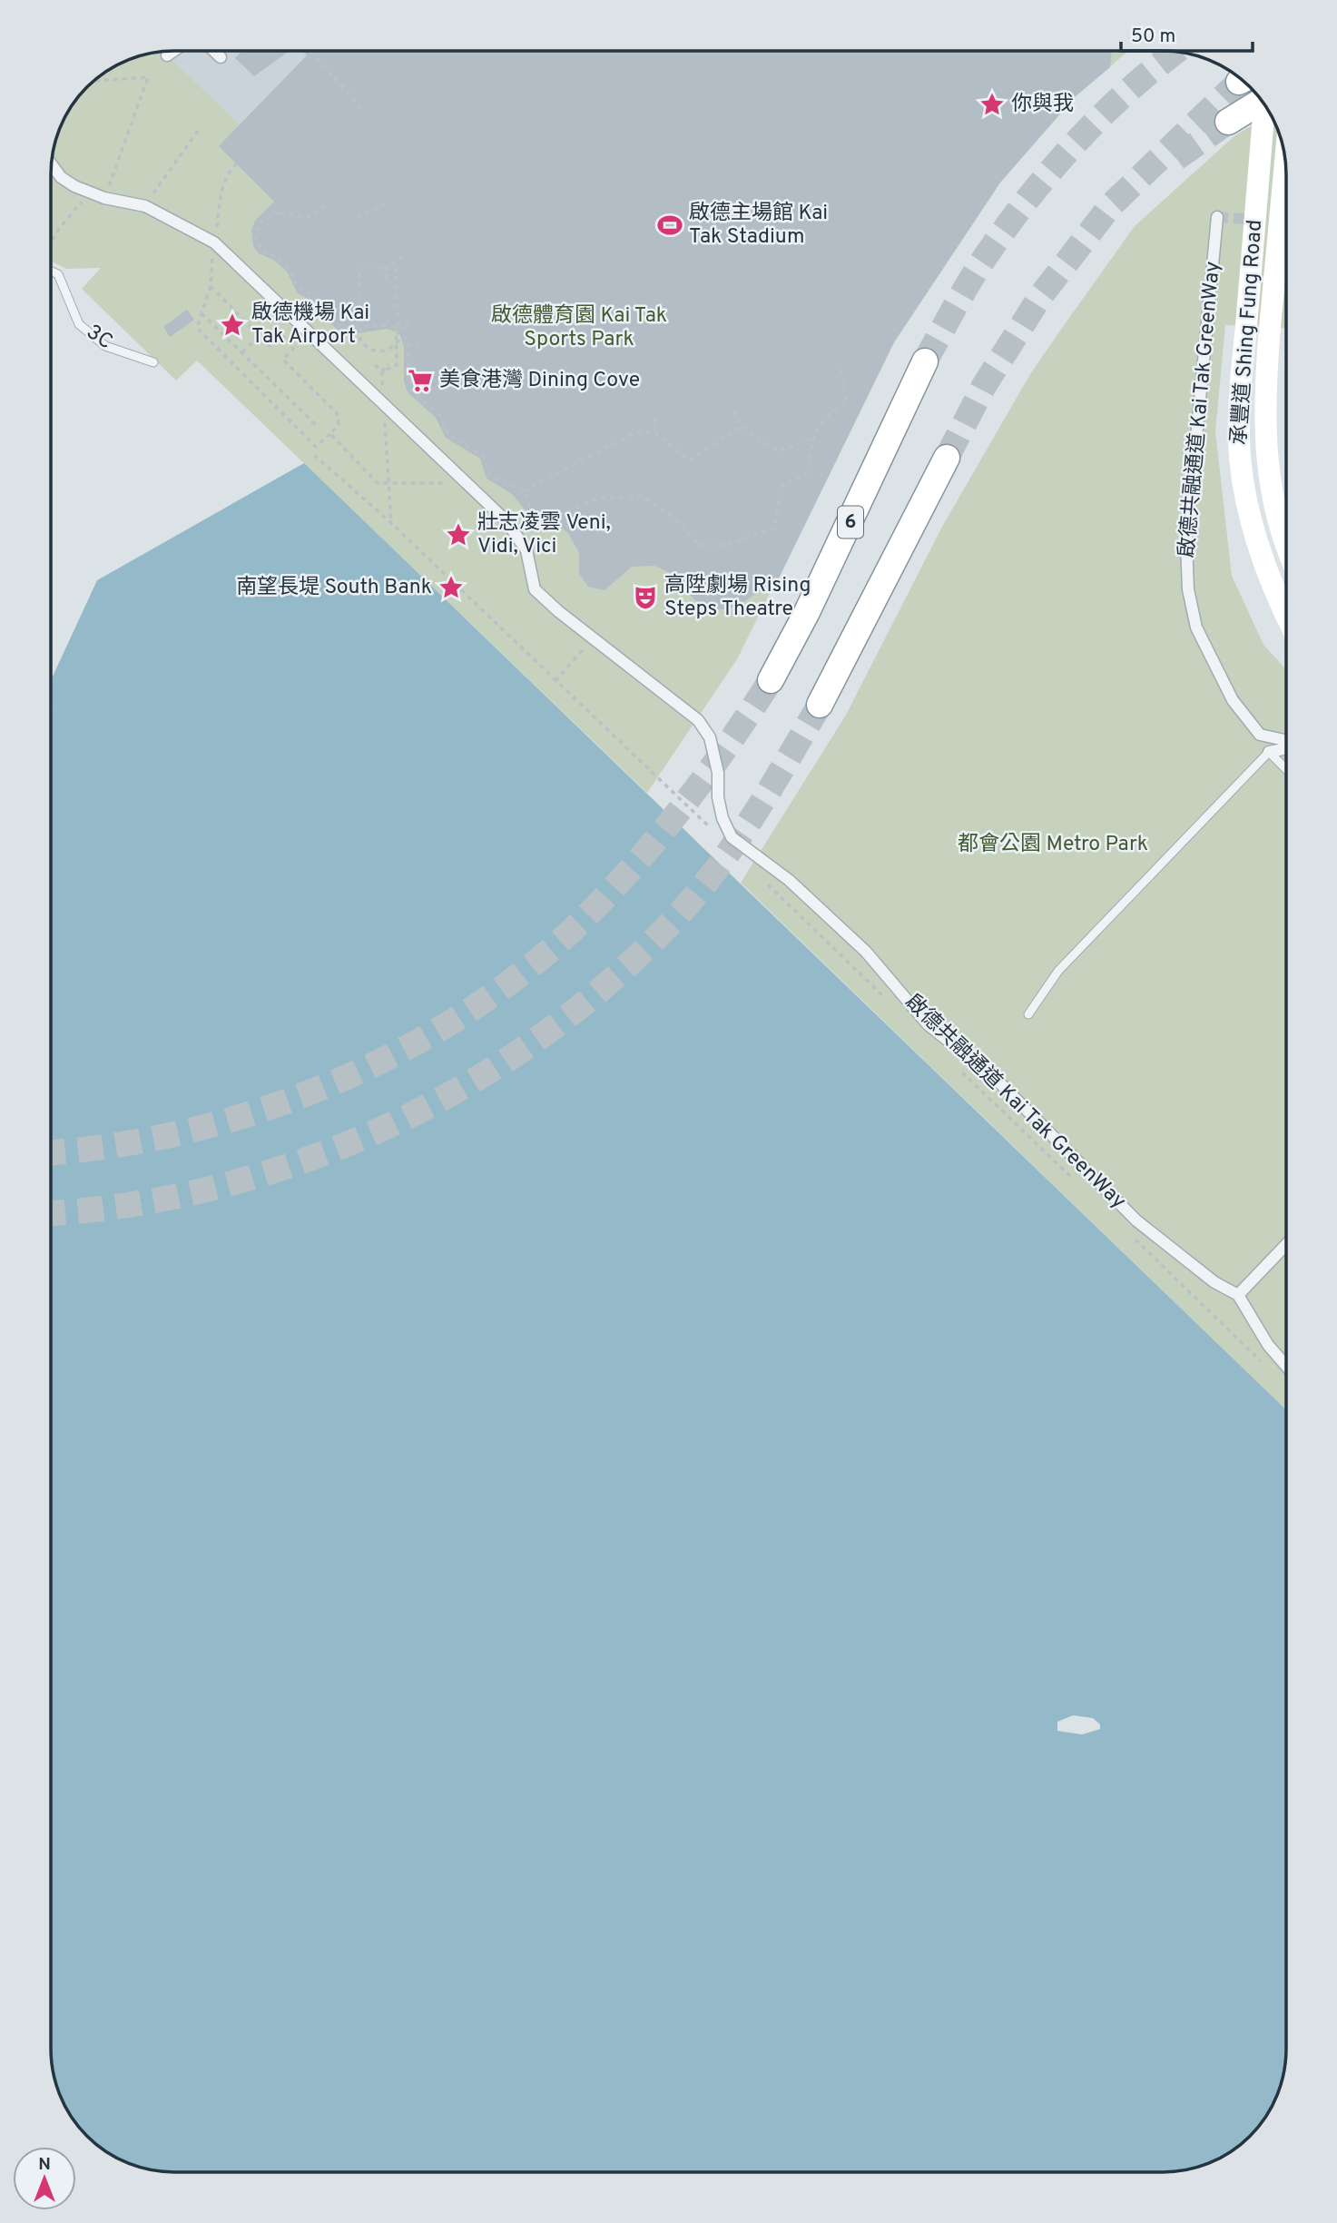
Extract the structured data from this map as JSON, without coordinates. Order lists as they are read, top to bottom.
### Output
{
  "streets": {
    "highway": ["6"],
    "main road": ["承豐道 Shing Fung Road"],
    "street": ["啟德共融通道 Kai Tak GreenWay"],
    "lane": ["3C"]
  },
  "parks": ["啟德體育園 Kai Tak Sports Park", "都會公園 Metro Park"],
  "places": {
    "place": [
      "你與我",
      "啟德機場 Kai Tak Airport",
      "壯志凌雲 Veni, Vidi, Vici",
      "南望長堤 South Bank"
    ],
    "sports": ["啟德主場館 Kai Tak Stadium"],
    "supermarket": ["美食港灣 Dining Cove"],
    "theatre": ["高陞劇場 Rising Steps Theatre"]
  },
  "scale_bar": "50 m",
  "north": "top"
}
